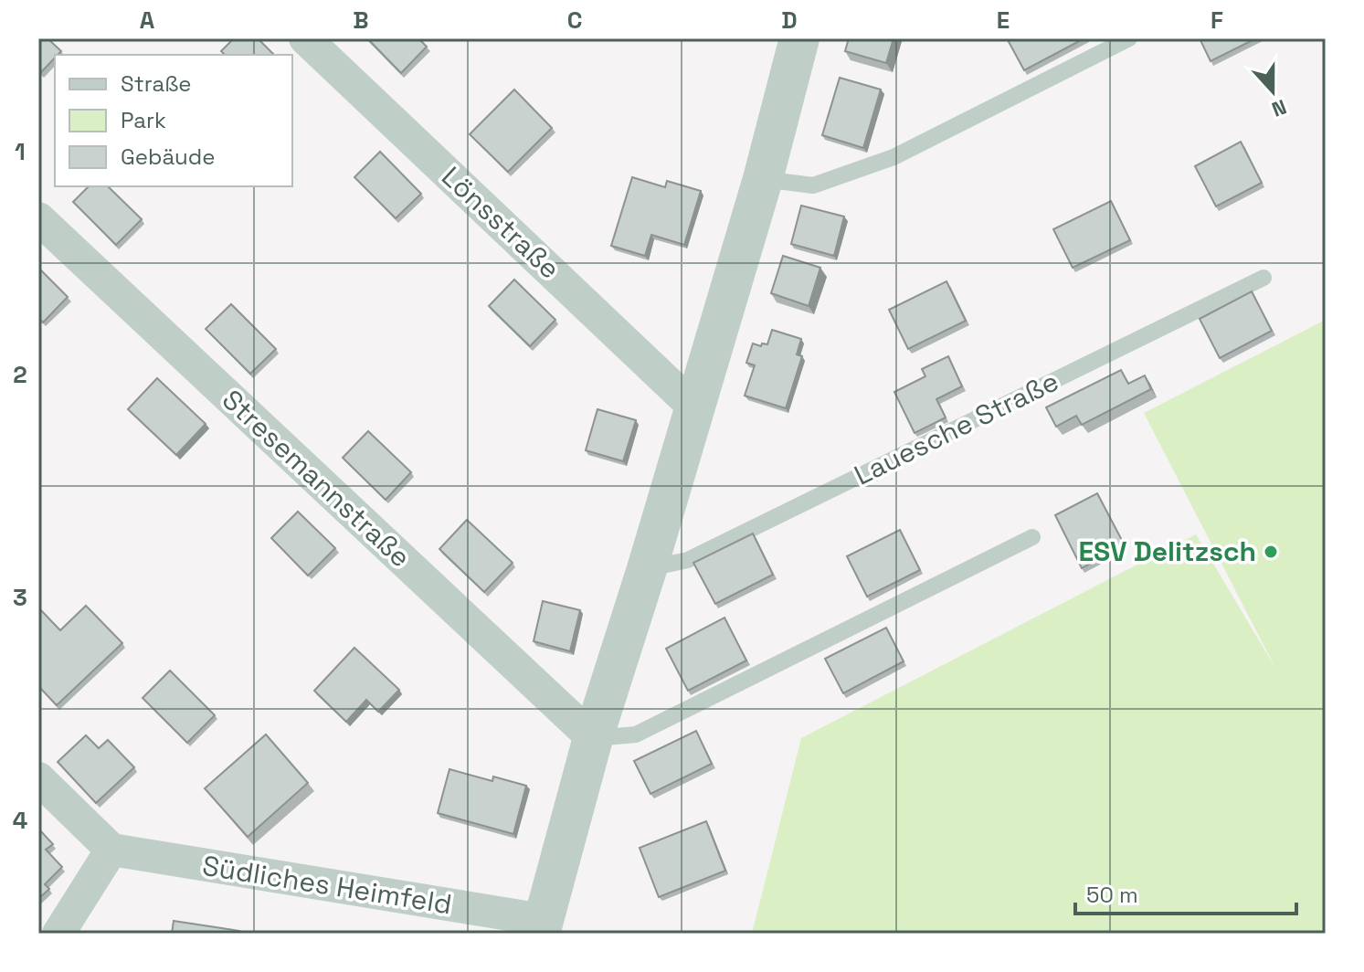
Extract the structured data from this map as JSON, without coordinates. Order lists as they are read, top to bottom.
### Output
{
  "streets": {
    "street": ["Lönsstraße", "Stresemannstraße", "Südliches Heimfeld"],
    "lane": ["Lauesche Straße"]
  },
  "places": ["ESV Delitzsch"],
  "legend": ["Straße", "Park", "Gebäude"],
  "scale_bar": "50 m",
  "north": "bottom",
  "grid": {
    "columns": [
      "A",
      "B",
      "C",
      "D",
      "E",
      "F"
    ],
    "rows": [
      "1",
      "2",
      "3",
      "4"
    ]
  }
}
